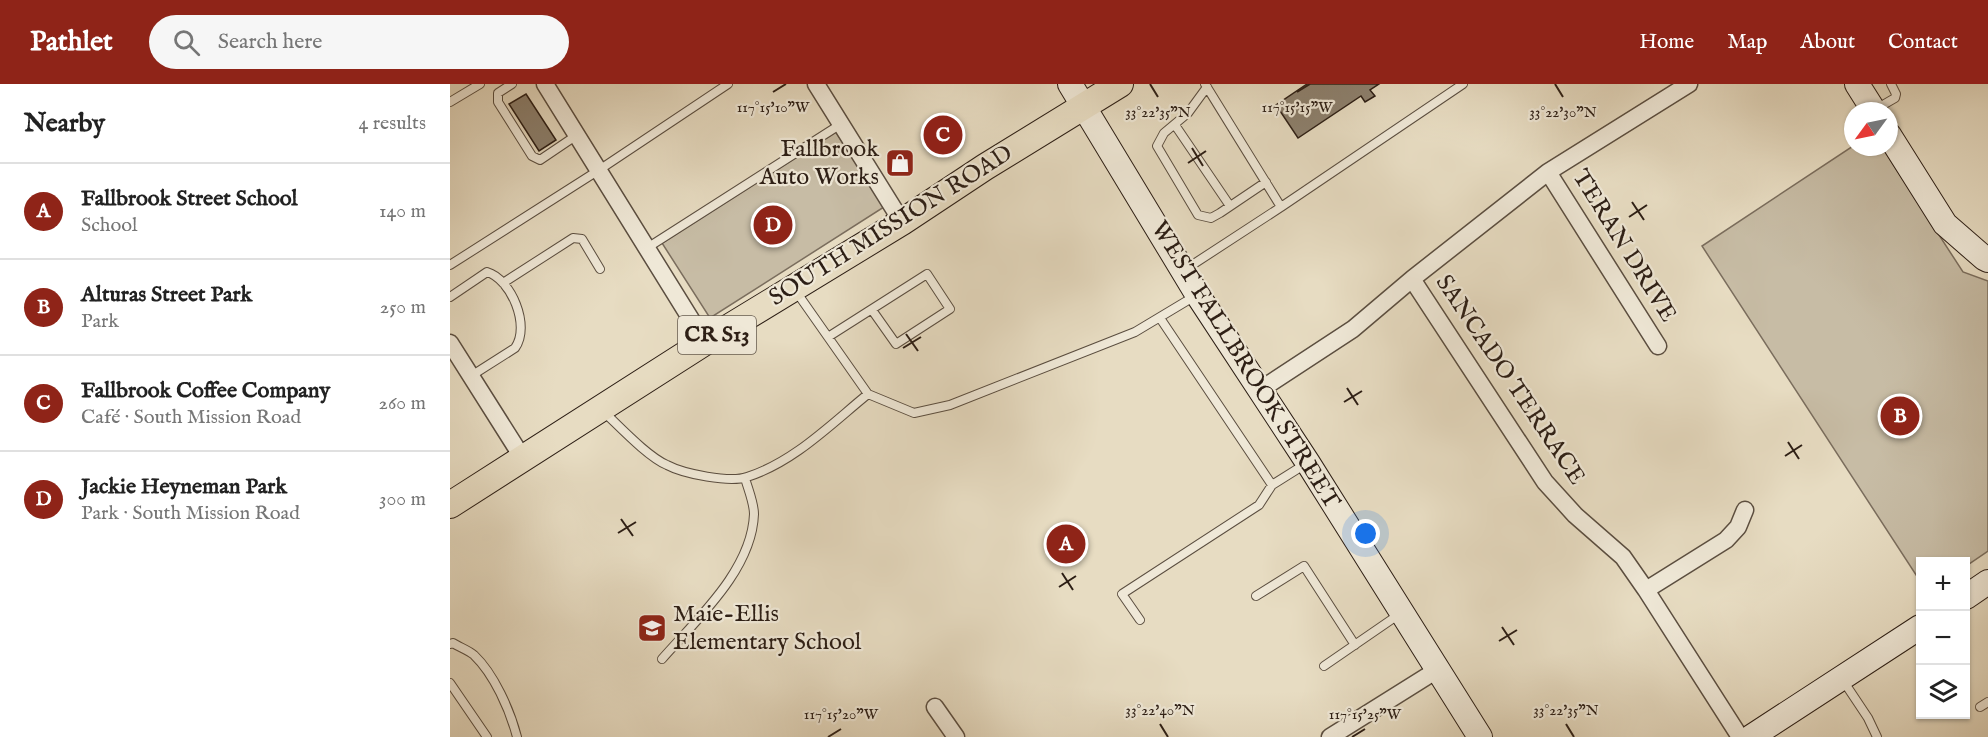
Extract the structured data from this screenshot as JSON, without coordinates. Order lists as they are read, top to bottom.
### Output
{
  "streets": {
    "main road": ["SOUTH MISSION ROAD", "CR S13"],
    "street": ["TERAN DRIVE", "WEST FALLBROOK STREET", "SANCADO TERRACE"]
  },
  "crossings": [
    ["SOUTH MISSION ROAD", "WEST FALLBROOK STREET"]
  ],
  "places": {
    "shop": ["Fallbrook Auto Works"],
    "school or university": ["Maie-Ellis Elementary School"]
  },
  "north": "bottom left",
  "page": {
    "header": "Pathlet",
    "search": "Search here",
    "nav": [
      "Home",
      "Map",
      "About",
      "Contact"
    ],
    "heading": ["Nearby", "4 results"],
    "pins": [
      "C",
      "D",
      "B",
      "A"
    ],
    "list": [
      {
        "mark": "A",
        "name": "Fallbrook Street School",
        "note": "School",
        "value": "140 m"
      },
      {
        "mark": "B",
        "name": "Alturas Street Park",
        "note": "Park",
        "value": "250 m"
      },
      {
        "mark": "C",
        "name": "Fallbrook Coffee Company",
        "note": "Café · South Mission Road",
        "value": "260 m"
      },
      {
        "mark": "D",
        "name": "Jackie Heyneman Park",
        "note": "Park · South Mission Road",
        "value": "300 m"
      }
    ],
    "map_buttons": ["+", "−"]
  },
  "coordinates": [
    "117°15'10\"W",
    "117°15'15\"W",
    "33°22'35\"N",
    "33°22'30\"N",
    "33°22'40\"N",
    "117°15'20\"W",
    "117°15'25\"W"
  ]
}
